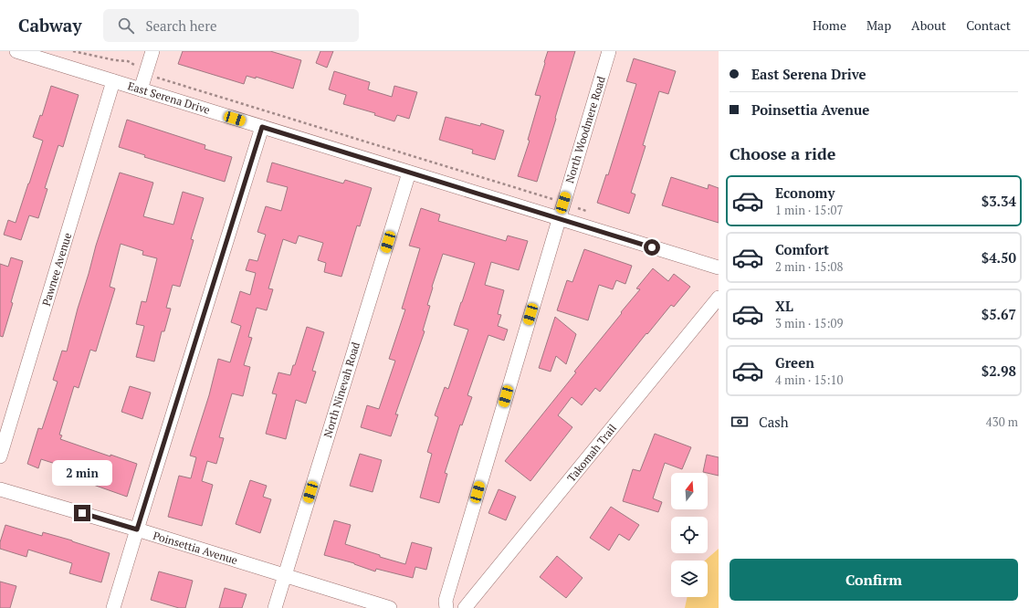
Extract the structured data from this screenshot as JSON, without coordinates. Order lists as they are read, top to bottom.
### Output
{
  "streets": {
    "street": [
      "East Serena Drive",
      "North Woodmere Road",
      "Pawnee Avenue",
      "North Ninevah Road",
      "Takomah Trail",
      "Poinsettia Avenue"
    ]
  },
  "crossings": [
    ["East Serena Drive", "North Woodmere Road"],
    ["East Serena Drive", "Pawnee Avenue"],
    ["East Serena Drive", "North Ninevah Road"],
    ["North Ninevah Road", "Poinsettia Avenue"]
  ],
  "north": "top",
  "page": {
    "header": "Cabway",
    "search": "Search here",
    "nav": [
      "Home",
      "Map",
      "About",
      "Contact"
    ],
    "banner": ["East Serena Drive", "Poinsettia Avenue"],
    "heading": "Choose a ride",
    "list": [
      {
        "name": "Economy",
        "note": "1 min · 15:07",
        "value": "$3.34"
      },
      {
        "name": "Comfort",
        "note": "2 min · 15:08",
        "value": "$4.50"
      },
      {
        "name": "XL",
        "note": "3 min · 15:09",
        "value": "$5.67"
      },
      {
        "name": "Green",
        "note": "4 min · 15:10",
        "value": "$2.98"
      }
    ],
    "pay": ["Cash", "430 m"],
    "bubble": "2 min",
    "buttons": "Confirm"
  }
}
